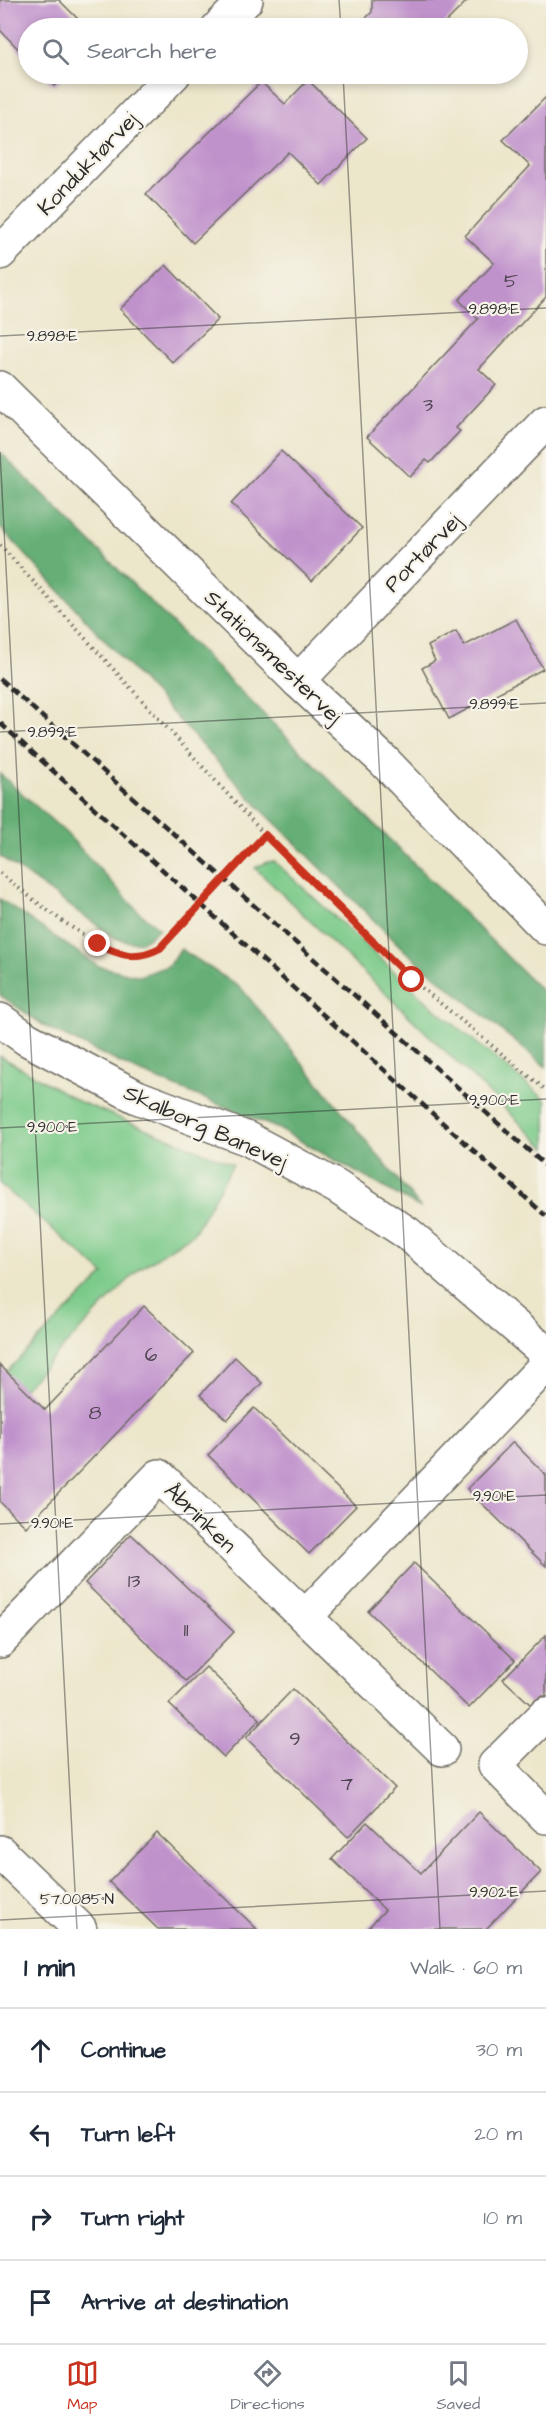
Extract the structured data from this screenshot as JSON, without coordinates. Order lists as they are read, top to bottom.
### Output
{
  "streets": {
    "street": [
      "Konduktørvej",
      "Portørvej",
      "Stationsmestervej",
      "Skalborg Banevej",
      "Åbrinken"
    ]
  },
  "crossings": [
    ["Portørvej", "Stationsmestervej"]
  ],
  "house_numbers": [
    "5",
    "3",
    "6",
    "8",
    "13",
    "11",
    "9",
    "7"
  ],
  "page": {
    "search": "Search here",
    "heading": ["1 min", "Walk · 60 m"],
    "list": [
      ["Continue", "30 m"],
      ["Turn left", "20 m"],
      ["Turn right", "10 m"],
      "Arrive at destination"
    ],
    "nav": ["Map", "Directions", "Saved"]
  },
  "coordinates": [
    "9.898°E",
    "9.899°E",
    "9.900°E",
    "9.901°E",
    "9.902°E",
    "57.0085°N"
  ]
}
